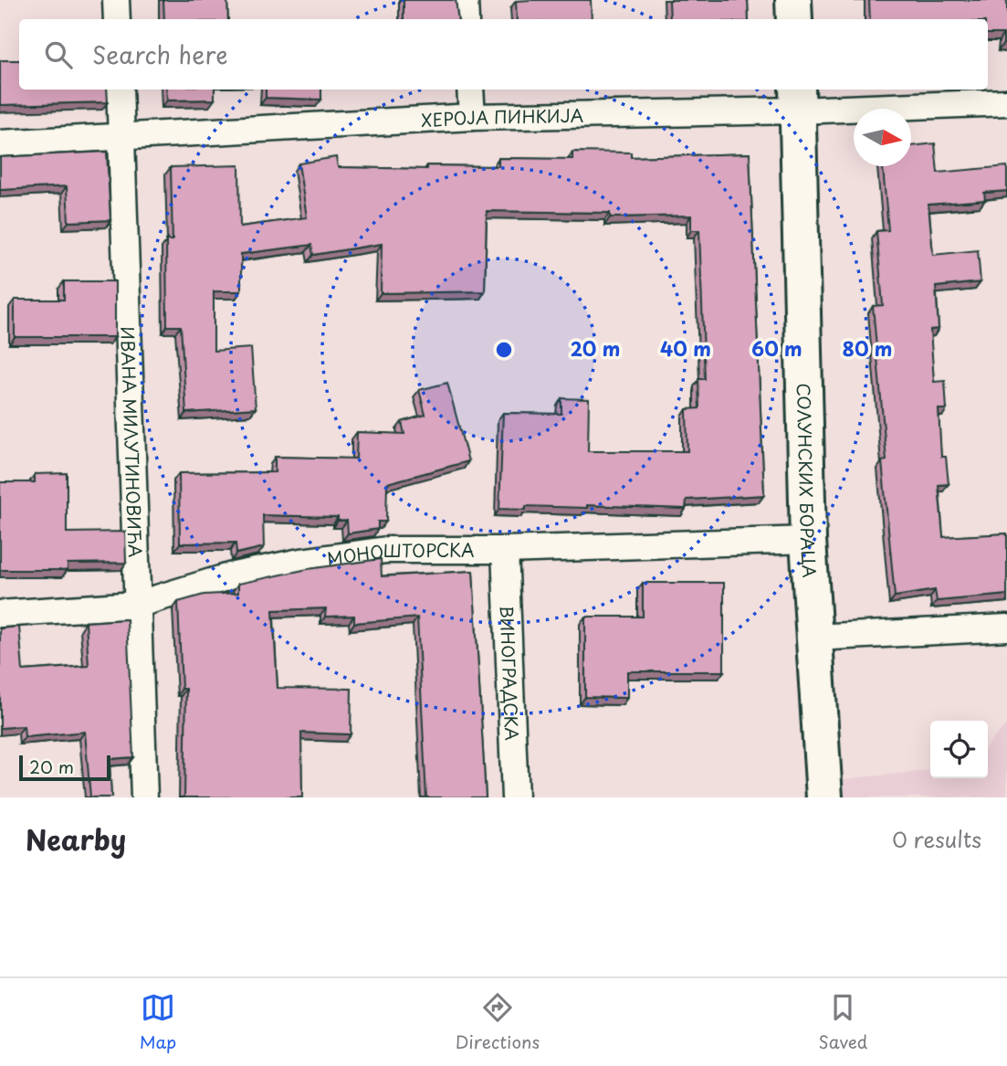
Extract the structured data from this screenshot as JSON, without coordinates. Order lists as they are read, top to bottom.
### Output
{
  "streets": {
    "street": [
      "ХЕРОЈА ПИНКИЈА",
      "ИВАНА МИЛУТИНОВИЋА",
      "СОЛУНСКИХ БОРАЦА",
      "МОНОШТОРСКА",
      "ВИНОГРАДСКА"
    ]
  },
  "crossings": [
    ["ХЕРОЈА ПИНКИЈА", "ИВАНА МИЛУТИНОВИЋА"],
    ["ХЕРОЈА ПИНКИЈА", "СОЛУНСКИХ БОРАЦА"],
    ["ИВАНА МИЛУТИНОВИЋА", "МОНОШТОРСКА"],
    ["СОЛУНСКИХ БОРАЦА", "МОНОШТОРСКА"],
    ["МОНОШТОРСКА", "ВИНОГРАДСКА"]
  ],
  "scale_bar": "20 m",
  "north": "right",
  "page": {
    "search": "Search here",
    "scale": "20 m",
    "heading": ["Nearby", "0 results"],
    "nav": ["Map", "Directions", "Saved"]
  },
  "rings": [
    "20 m",
    "40 m",
    "60 m",
    "80 m"
  ]
}
